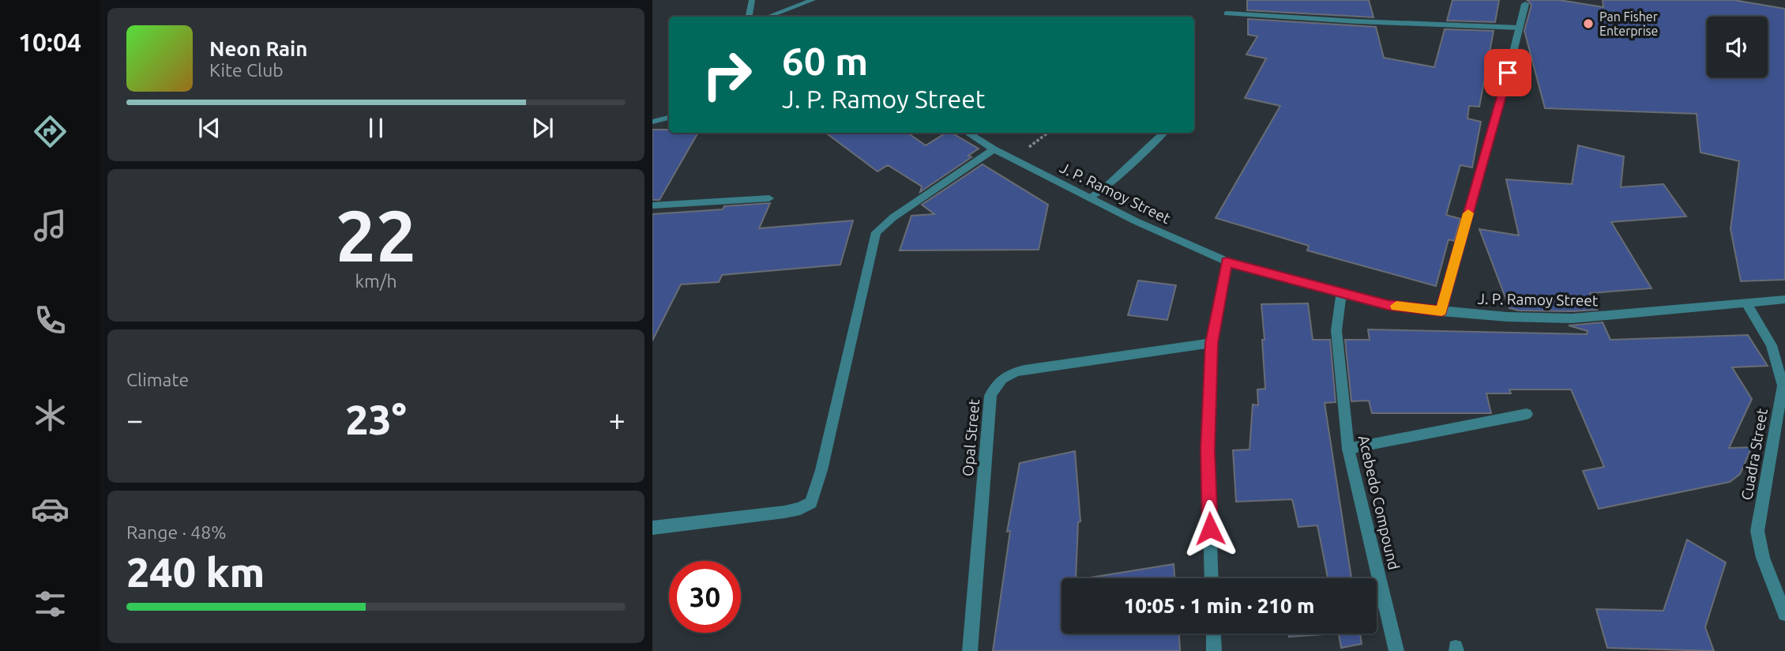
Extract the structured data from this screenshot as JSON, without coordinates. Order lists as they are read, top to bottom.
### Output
{
  "streets": {
    "street": [
      "J. P. Ramoy Street",
      "Opal Street",
      "Cuadra Street",
      "Acebedo Compound"
    ]
  },
  "crossings": [
    ["J. P. Ramoy Street", "Cuadra Street"],
    ["J. P. Ramoy Street", "Acebedo Compound"]
  ],
  "places": ["Pan Fisher Enterprise"],
  "page": {
    "tabs": "10:04",
    "turn": ["60 m", "J. P. Ramoy Street"],
    "song": ["Neon Rain", "Kite Club"],
    "tile": [
      ["22", "km/h"],
      "Climate",
      ["Range · 48%", "240 km"]
    ],
    "heat": ["−", "23°", "+"],
    "limit": "30",
    "trip": "10:05 · 1 min · 210 m"
  }
}
